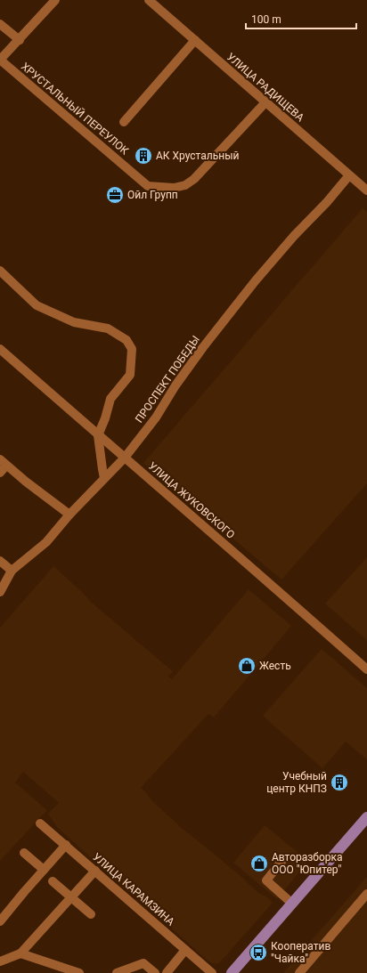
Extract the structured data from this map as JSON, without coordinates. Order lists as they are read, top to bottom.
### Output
{
  "streets": {
    "street": [
      "УЛИЦА РАДИЩЕВА",
      "ХРУСТАЛЬНЫЙ ПЕРЕУЛОК",
      "ПРОСПЕКТ ПОБЕДЫ",
      "УЛИЦА ЖУКОВСКОГО",
      "УЛИЦА КАРАМЗИНА"
    ]
  },
  "crossings": [
    ["УЛИЦА РАДИЩЕВА", "ХРУСТАЛЬНЫЙ ПЕРЕУЛОК"],
    ["УЛИЦА РАДИЩЕВА", "ПРОСПЕКТ ПОБЕДЫ"],
    ["ПРОСПЕКТ ПОБЕДЫ", "УЛИЦА ЖУКОВСКОГО"]
  ],
  "places": {
    "building": ["АК Хрустальный", "Учебный центр КНПЗ"],
    "office": ["Ойл Групп"],
    "shop": ["Жесть", "Авторазборка ООО \"Юпитер\""],
    "bus stop": ["Кооператив \"Чайка\""]
  },
  "scale_bar": "100 m"
}
